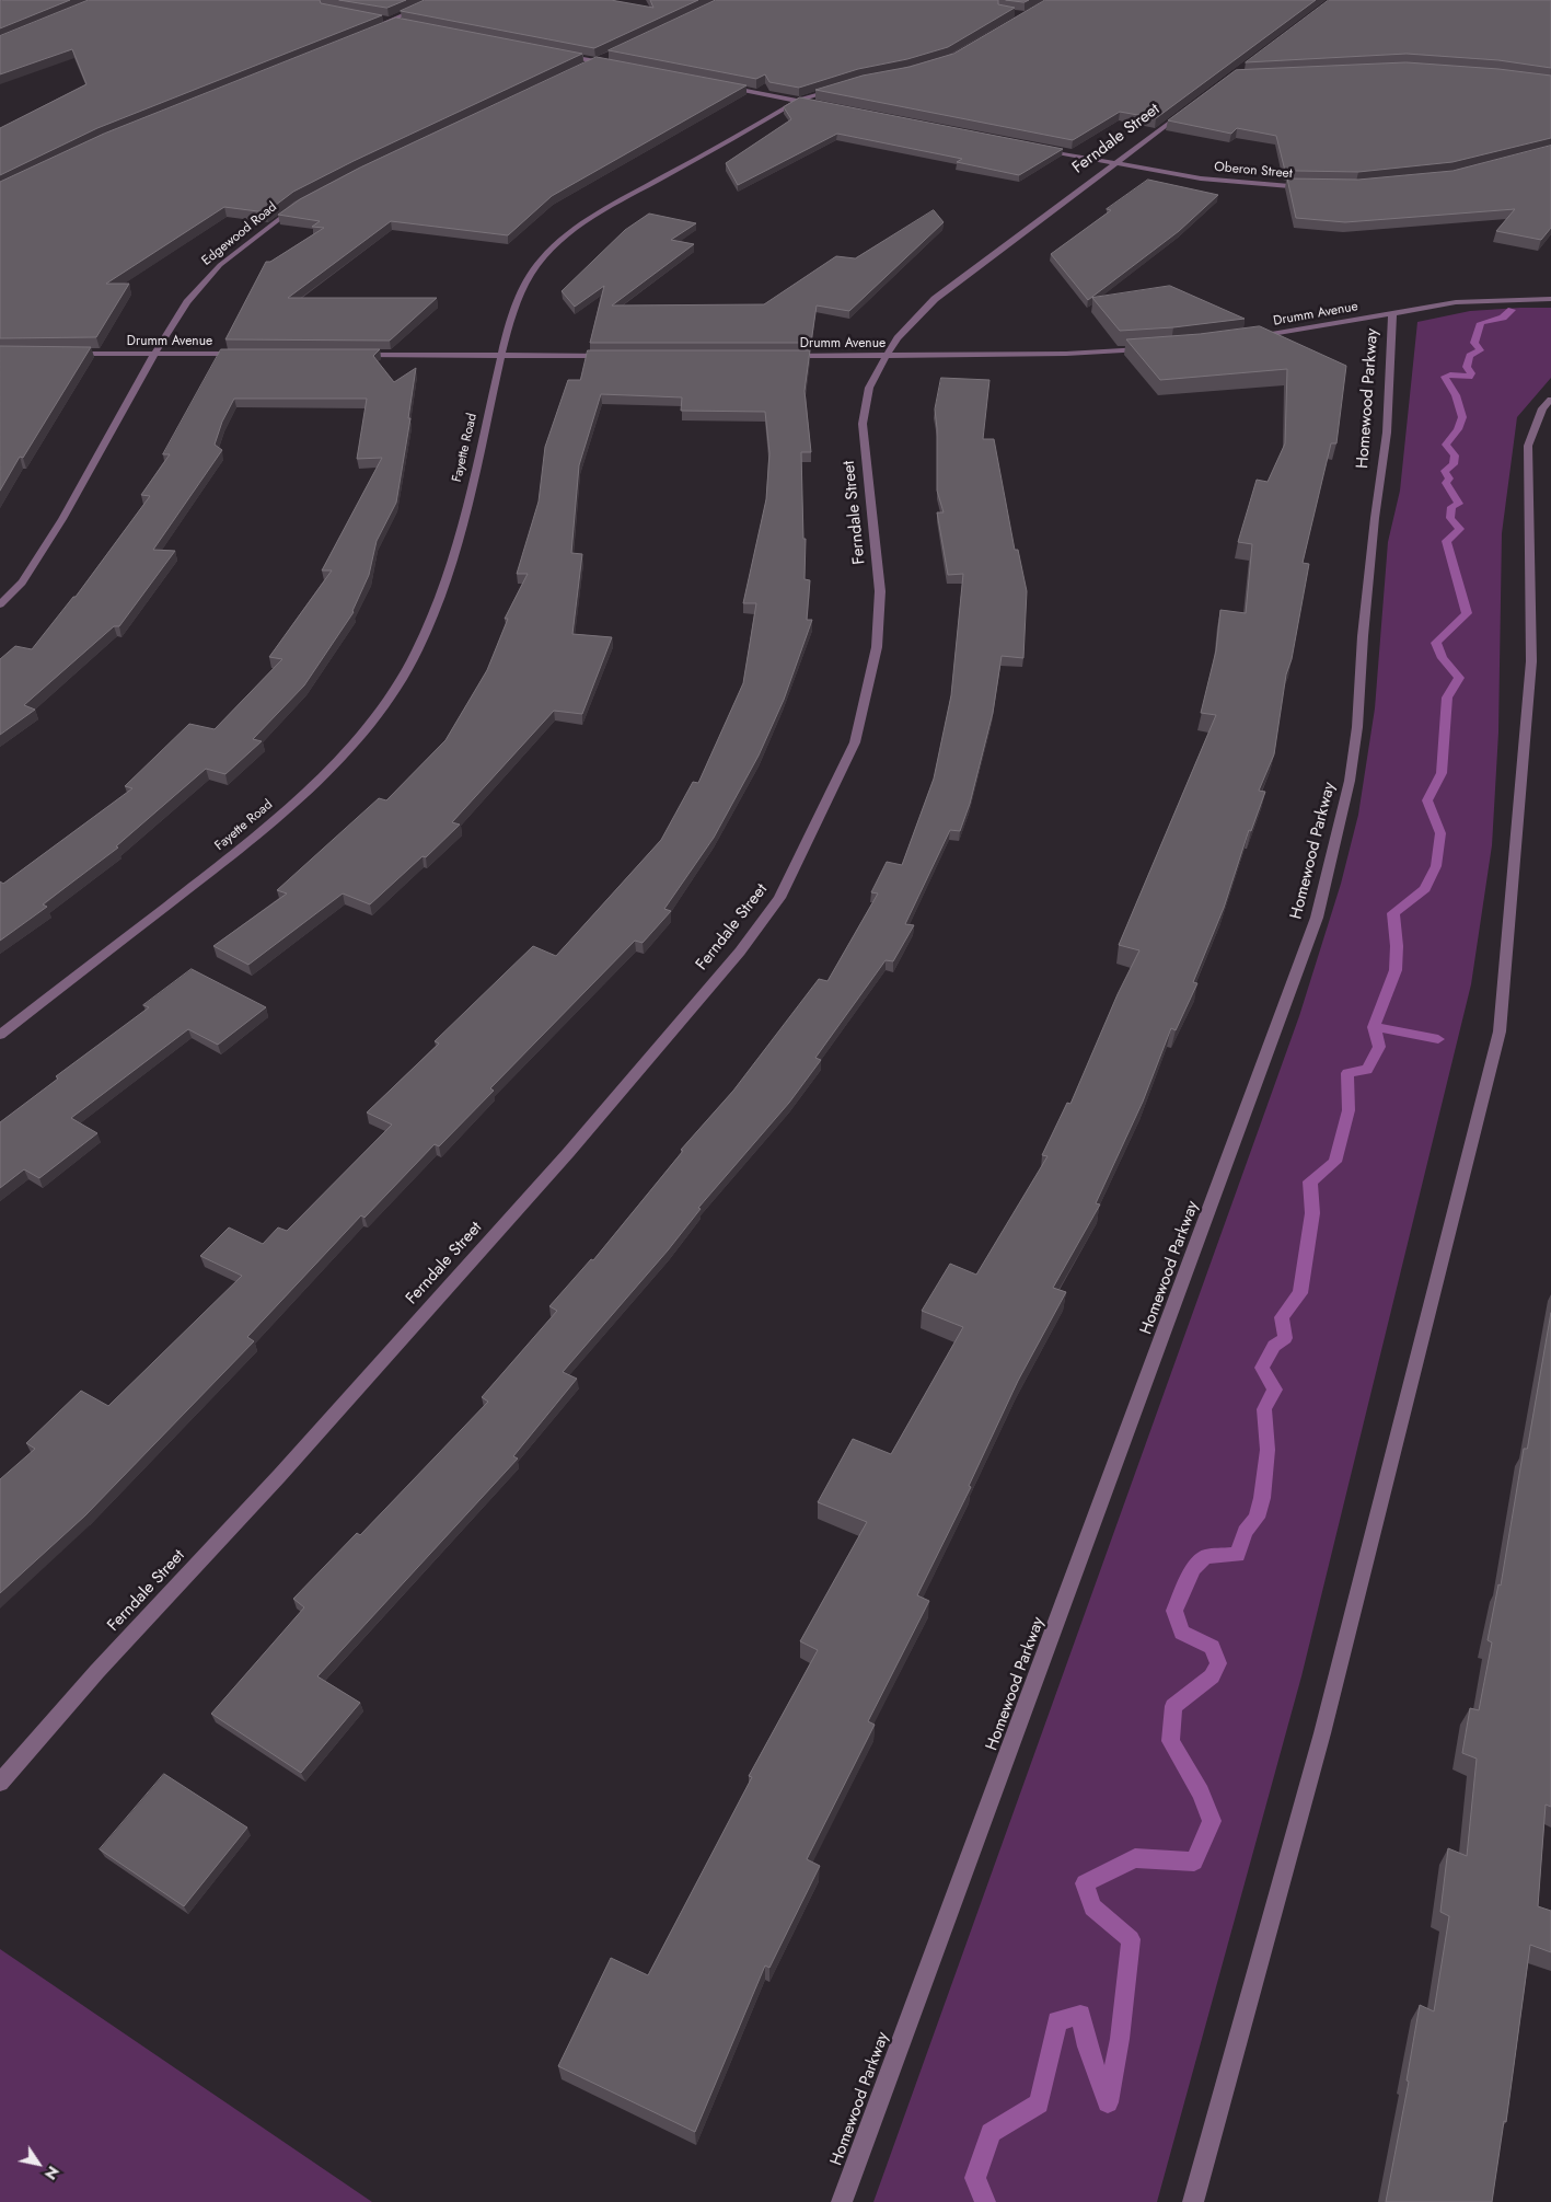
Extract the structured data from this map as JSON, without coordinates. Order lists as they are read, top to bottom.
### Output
{
  "streets": {
    "street": [
      "Ferndale Street",
      "Oberon Street",
      "Edgewood Road",
      "Drumm Avenue",
      "Homewood Parkway",
      "Fayette Road"
    ]
  },
  "crossings": [
    ["Ferndale Street", "Oberon Street"],
    ["Ferndale Street", "Drumm Avenue"],
    ["Edgewood Road", "Drumm Avenue"],
    ["Drumm Avenue", "Homewood Parkway"]
  ],
  "north": "bottom right"
}
